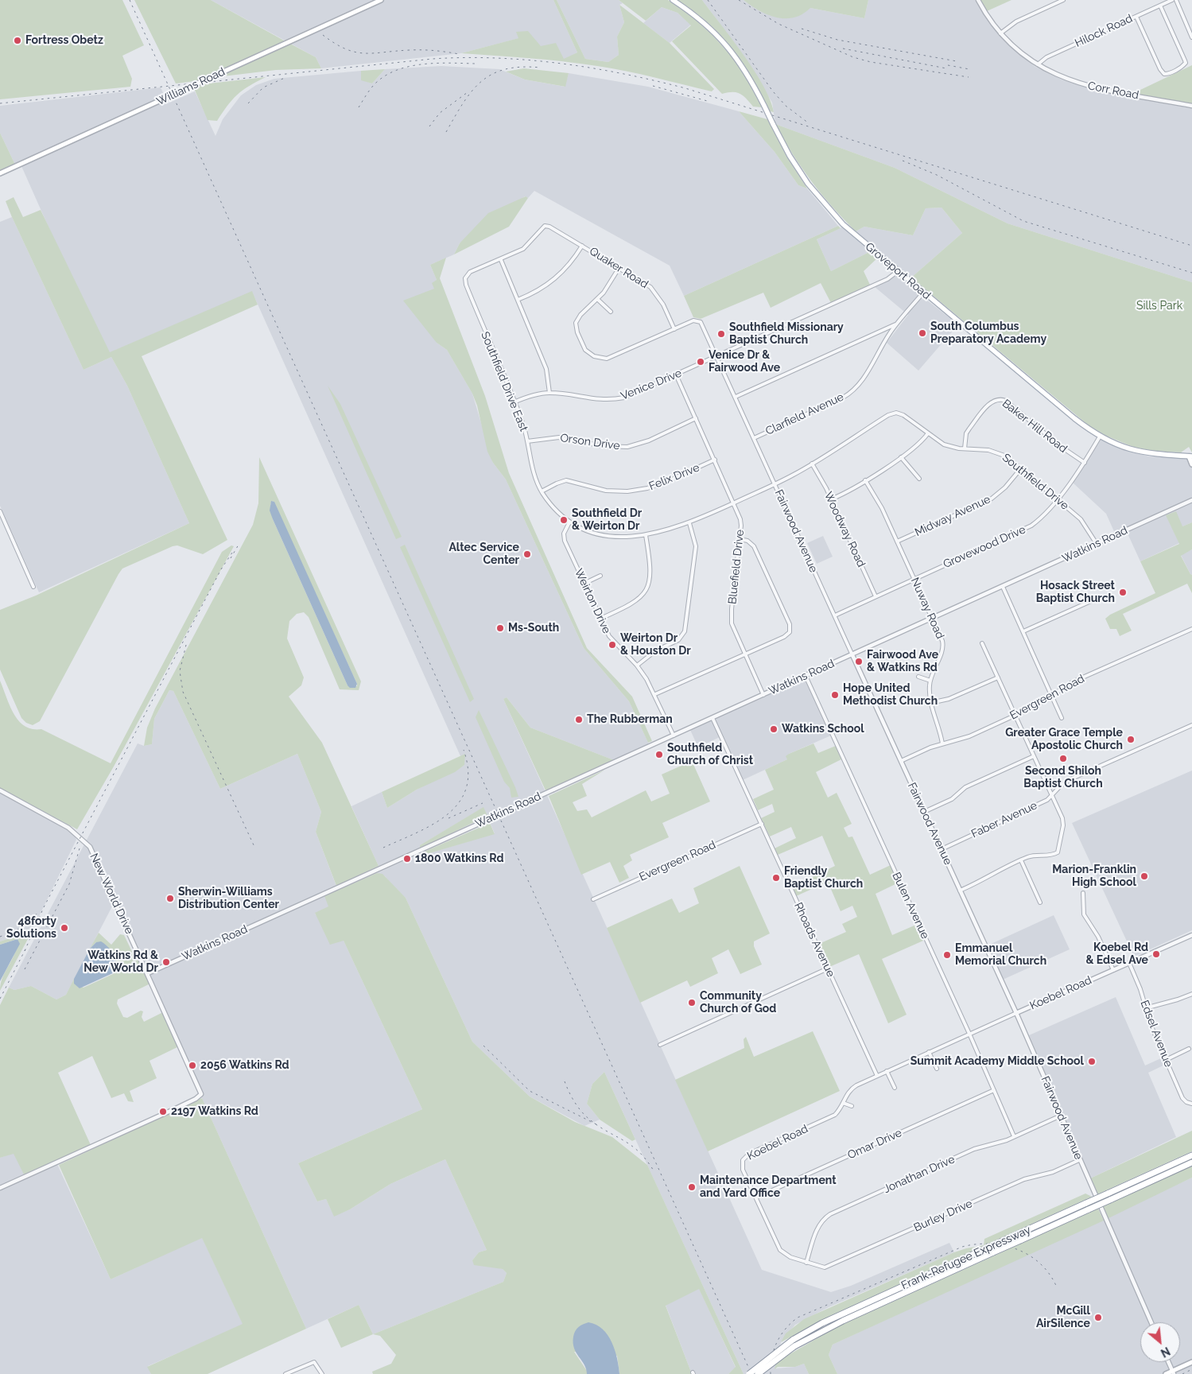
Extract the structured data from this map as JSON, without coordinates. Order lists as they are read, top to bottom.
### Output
{
  "streets": {
    "highway": ["Frank-Refugee Expressway"],
    "main road": ["Williams Road", "Groveport Road"],
    "street": [
      "Hilock Road",
      "Corr Road",
      "Quaker Road",
      "Southfield Drive East",
      "Venice Drive",
      "Clarfield Avenue",
      "Baker Hill Road",
      "Orson Drive",
      "Felix Drive",
      "Southfield Drive",
      "Midway Avenue",
      "Woodway Road",
      "Fairwood Avenue",
      "Watkins Road",
      "Grovewood Drive",
      "Bluefield Drive",
      "Weirton Drive",
      "Nuway Road",
      "Evergreen Road",
      "Faber Avenue",
      "New World Drive",
      "Bulen Avenue",
      "Rhoads Avenue",
      "Koebel Road",
      "Edsel Avenue",
      "Omar Drive",
      "Jonathan Drive",
      "Burley Drive"
    ]
  },
  "crossings": [
    ["Hilock Road", "Corr Road"],
    ["Quaker Road", "Southfield Drive East"],
    ["Quaker Road", "Fairwood Avenue"],
    ["Groveport Road", "Venice Drive"],
    ["Groveport Road", "Clarfield Avenue"],
    ["Groveport Road", "Grovewood Drive"],
    ["Southfield Drive East", "Venice Drive"],
    ["Southfield Drive East", "Orson Drive"],
    ["Southfield Drive East", "Felix Drive"],
    ["Southfield Drive East", "Southfield Drive"],
    ["Southfield Drive East", "Woodway Road"],
    ["Southfield Drive East", "Fairwood Avenue"],
    ["Southfield Drive East", "Bluefield Drive"],
    ["Southfield Drive East", "Weirton Drive"],
    ["Venice Drive", "Fairwood Avenue"],
    ["Venice Drive", "Bluefield Drive"],
    ["Clarfield Avenue", "Fairwood Avenue"],
    ["Baker Hill Road", "Southfield Drive"],
    ["Baker Hill Road", "Grovewood Drive"],
    ["Orson Drive", "Bluefield Drive"],
    ["Felix Drive", "Bluefield Drive"],
    ["Southfield Drive", "Midway Avenue"],
    ["Southfield Drive", "Watkins Road"],
    ["Southfield Drive", "Grovewood Drive"],
    ["Midway Avenue", "Nuway Road"],
    ["Woodway Road", "Grovewood Drive"],
    ["Fairwood Avenue", "Watkins Road"],
    ["Fairwood Avenue", "Grovewood Drive"],
    ["Fairwood Avenue", "Evergreen Road"],
    ["Fairwood Avenue", "Faber Avenue"],
    ["Fairwood Avenue", "Koebel Road"],
    ["Fairwood Avenue", "Jonathan Drive"],
    ["Fairwood Avenue", "Burley Drive"],
    ["Watkins Road", "Bluefield Drive"],
    ["Watkins Road", "Weirton Drive"],
    ["Watkins Road", "Nuway Road"],
    ["Watkins Road", "New World Drive"],
    ["Watkins Road", "Bulen Avenue"],
    ["Watkins Road", "Rhoads Avenue"],
    ["Grovewood Drive", "Nuway Road"],
    ["Nuway Road", "Evergreen Road"],
    ["Evergreen Road", "Rhoads Avenue"],
    ["Bulen Avenue", "Koebel Road"],
    ["Bulen Avenue", "Omar Drive"],
    ["Bulen Avenue", "Jonathan Drive"],
    ["Rhoads Avenue", "Koebel Road"],
    ["Koebel Road", "Edsel Avenue"],
    ["Koebel Road", "Burley Drive"],
    ["Omar Drive", "Burley Drive"],
    ["Jonathan Drive", "Burley Drive"]
  ],
  "parks": ["Sills Park"],
  "places": [
    "Fortress Obetz",
    "South Columbus Preparatory Academy",
    "Southfield Missionary Baptist Church",
    "Venice Dr & Fairwood Ave",
    "Southfield Dr & Weirton Dr",
    "Altec Service Center",
    "Hosack Street Baptist Church",
    "Ms-South",
    "Weirton Dr & Houston Dr",
    "Fairwood Ave & Watkins Rd",
    "Hope United Methodist Church",
    "The Rubberman",
    "Watkins School",
    "Greater Grace Temple Apostolic Church",
    "Southfield Church of Christ",
    "Second Shiloh Baptist Church",
    "1800 Watkins Rd",
    "Marion-Franklin High School",
    "Friendly Baptist Church",
    "Sherwin-Williams Distribution Center",
    "48forty Solutions",
    "Koebel Rd & Edsel Ave",
    "Emmanuel Memorial Church",
    "Watkins Rd & New World Dr",
    "Community Church of God",
    "Summit Academy Middle School",
    "2056 Watkins Rd",
    "2197 Watkins Rd",
    "Maintenance Department and Yard Office",
    "McGill AirSilence"
  ],
  "north": "bottom right"
}
